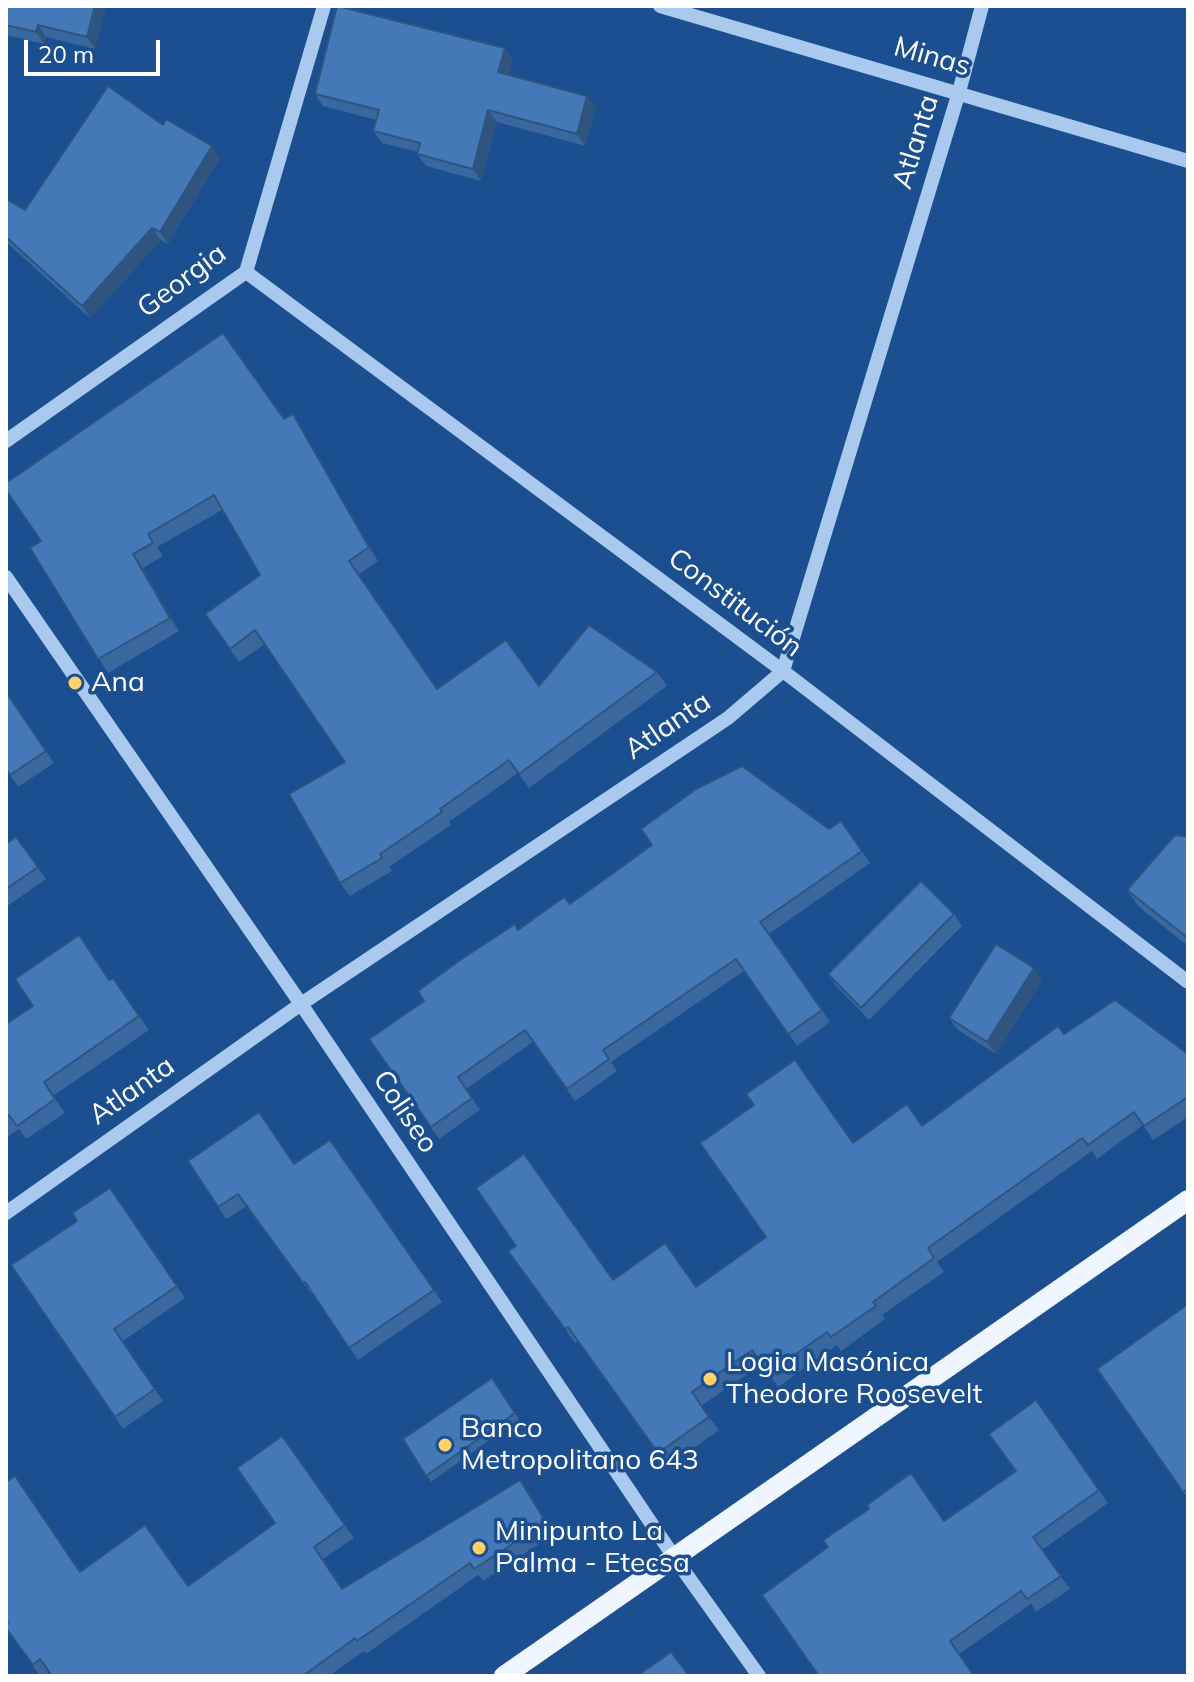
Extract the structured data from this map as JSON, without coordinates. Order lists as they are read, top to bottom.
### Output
{
  "streets": {
    "street": [
      "Minas",
      "Atlanta",
      "Georgia",
      "Constitución",
      "Coliseo"
    ]
  },
  "crossings": [
    ["Minas", "Atlanta"],
    ["Atlanta", "Constitución"],
    ["Atlanta", "Coliseo"],
    ["Georgia", "Constitución"]
  ],
  "places": [
    "Ana",
    "Logia Masónica Theodore Roosevelt",
    "Banco Metropolitano 643",
    "Minipunto La Palma - Etecsa"
  ],
  "scale_bar": "20 m"
}
